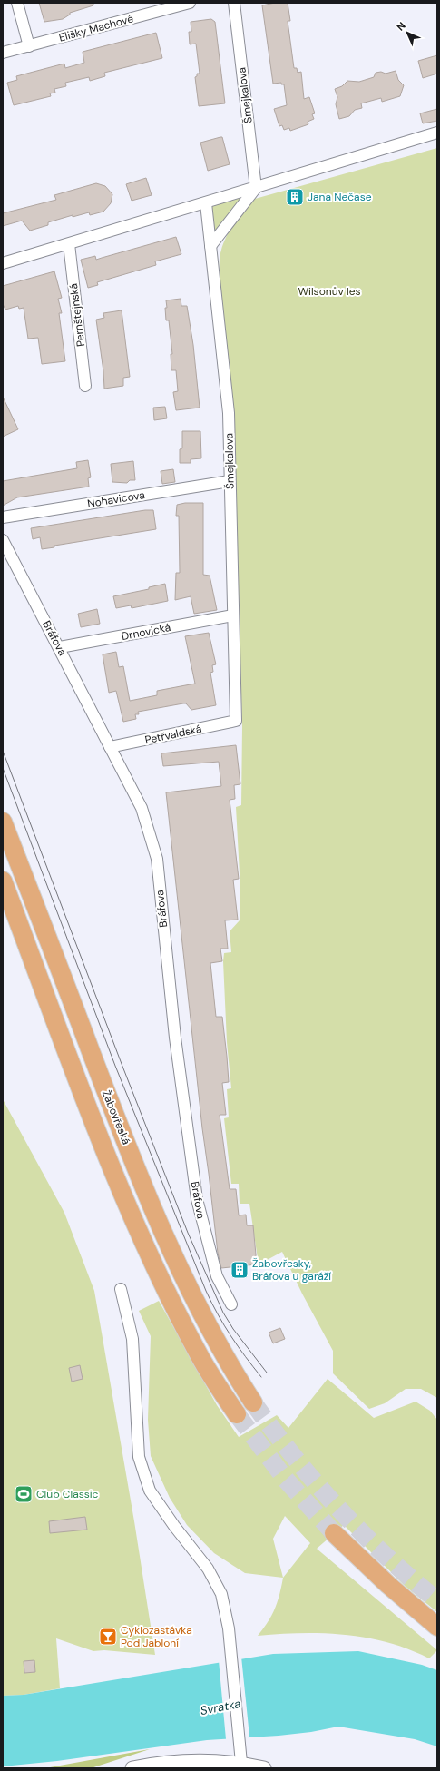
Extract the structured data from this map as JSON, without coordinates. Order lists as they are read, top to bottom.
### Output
{
  "streets": {
    "highway": ["Žabovřeská"],
    "street": [
      "Elišky Machové",
      "Šmejkalova",
      "Pernštejnská",
      "Nohavicova",
      "Drnovická",
      "Bráfova",
      "Petřvaldská"
    ]
  },
  "crossings": [
    ["Šmejkalova", "Nohavicova"],
    ["Šmejkalova", "Drnovická"],
    ["Šmejkalova", "Petřvaldská"],
    ["Drnovická", "Bráfova"],
    ["Bráfova", "Petřvaldská"]
  ],
  "water": ["Svratka"],
  "parks": ["Wilsonův les"],
  "places": {
    "building": ["Jana Nečase", "Žabovřesky, Bráfova u garáží"],
    "sports": ["Club Classic"],
    "bar": ["Cyklozastávka Pod Jabloní"]
  },
  "north": "top left"
}
